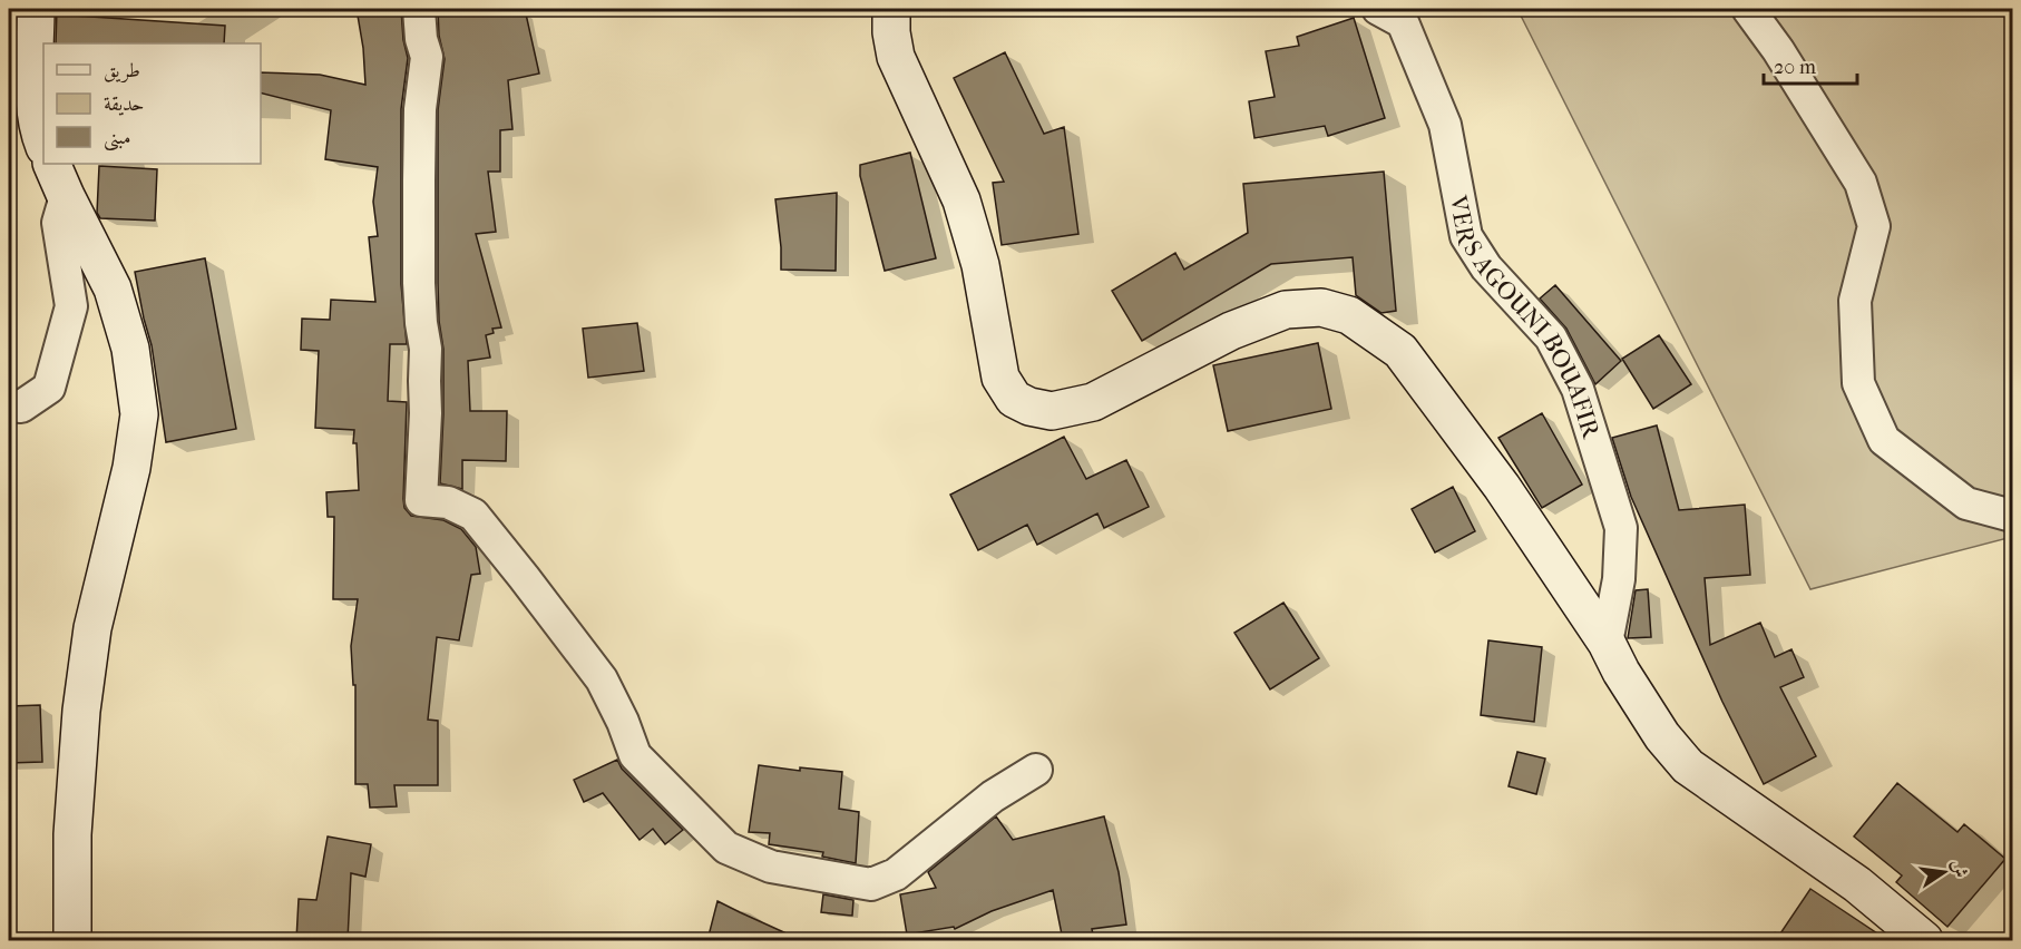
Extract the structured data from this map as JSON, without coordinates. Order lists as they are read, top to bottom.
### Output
{
  "streets": {
    "street": ["VERS AGOUNI BOUAFIR"]
  },
  "legend": ["طريق", "حديقة", "مبنى"],
  "scale_bar": "20 m",
  "north": "right"
}
